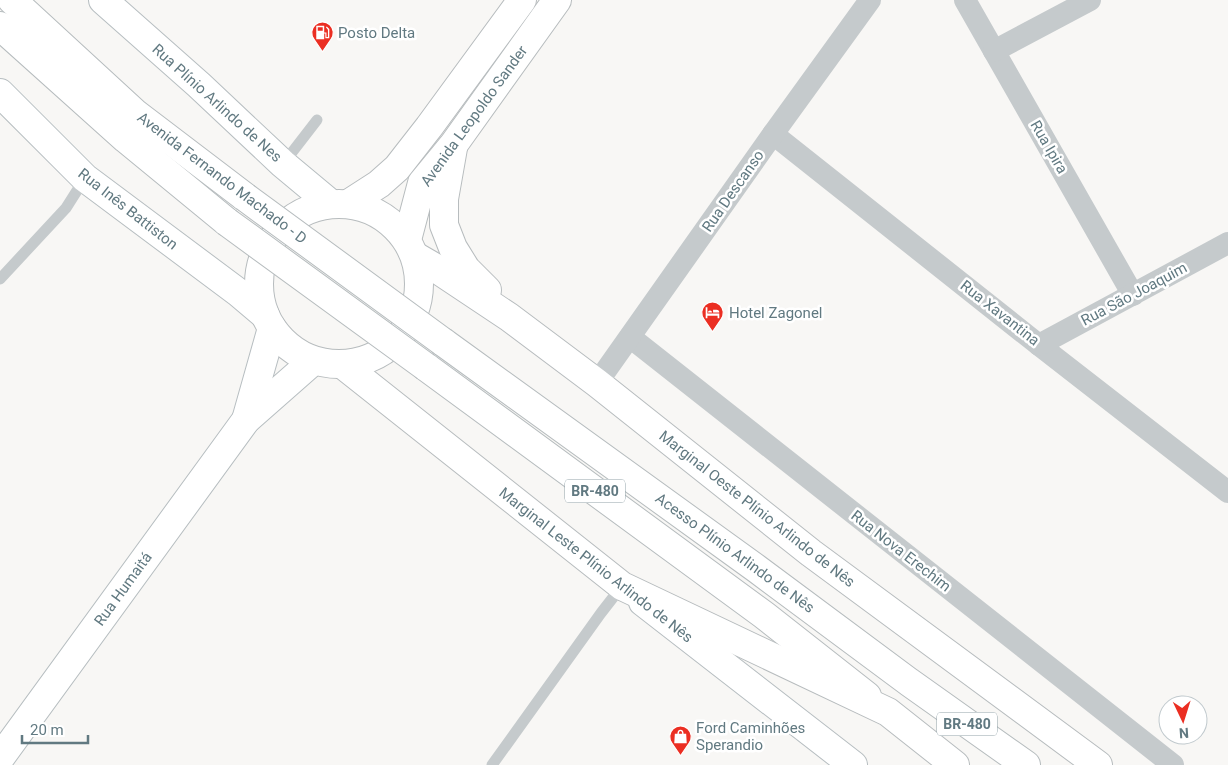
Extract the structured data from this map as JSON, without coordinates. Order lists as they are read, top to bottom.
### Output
{
  "streets": {
    "main road": [
      "Rua Plínio Arlindo de Nes",
      "Avenida Leopoldo Sander",
      "Avenida Fernando Machado - D",
      "Rua Inês Battiston",
      "BR-480",
      "Marginal Oeste Plínio Arlindo de Nês",
      "Acesso Plínio Arlindo de Nês",
      "Marginal Leste Plínio Arlindo de Nês",
      "Rua Humaitá"
    ],
    "street": [
      "Rua Ipira",
      "Rua Descanso",
      "Rua São Joaquim",
      "Rua Xavantina",
      "Rua Nova Erechim"
    ]
  },
  "crossings": [
    ["Rua Plínio Arlindo de Nes", "Avenida Leopoldo Sander"],
    ["Rua Plínio Arlindo de Nes", "Rua Inês Battiston"],
    ["Rua Plínio Arlindo de Nes", "Marginal Oeste Plínio Arlindo de Nês"],
    ["Rua Plínio Arlindo de Nes", "Marginal Leste Plínio Arlindo de Nês"],
    ["Rua Plínio Arlindo de Nes", "Rua Humaitá"],
    ["Avenida Leopoldo Sander", "Rua Inês Battiston"],
    ["Avenida Leopoldo Sander", "Marginal Oeste Plínio Arlindo de Nês"],
    ["Avenida Leopoldo Sander", "Marginal Leste Plínio Arlindo de Nês"],
    ["Avenida Leopoldo Sander", "Rua Humaitá"],
    ["Rua Ipira", "Rua São Joaquim"],
    ["Avenida Fernando Machado - D", "BR-480"],
    ["Avenida Fernando Machado - D", "Acesso Plínio Arlindo de Nês"],
    ["Rua Descanso", "Rua Xavantina"],
    ["Rua Descanso", "Marginal Oeste Plínio Arlindo de Nês"],
    ["Rua Descanso", "Rua Nova Erechim"],
    ["Rua Inês Battiston", "Marginal Oeste Plínio Arlindo de Nês"],
    ["Rua Inês Battiston", "Marginal Leste Plínio Arlindo de Nês"],
    ["Rua Inês Battiston", "Rua Humaitá"],
    ["Rua São Joaquim", "Rua Xavantina"],
    ["Marginal Oeste Plínio Arlindo de Nês", "Marginal Leste Plínio Arlindo de Nês"],
    ["Marginal Oeste Plínio Arlindo de Nês", "Rua Humaitá"],
    ["Marginal Leste Plínio Arlindo de Nês", "Rua Humaitá"]
  ],
  "places": {
    "fuel station": ["Posto Delta"],
    "hotel": ["Hotel Zagonel"],
    "shop": ["Ford Caminhões Sperandio"]
  },
  "scale_bar": "20 m",
  "north": "bottom"
}
